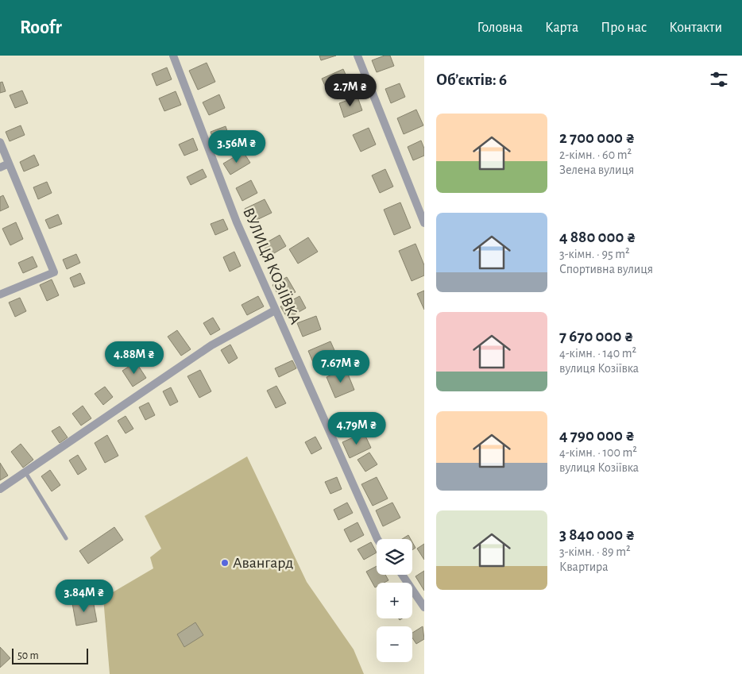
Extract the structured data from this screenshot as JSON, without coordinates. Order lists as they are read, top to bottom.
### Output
{
  "streets": {
    "street": ["ВУЛИЦЯ КОЗІЇВКА"]
  },
  "places": ["Авангард"],
  "scale_bar": "50 m",
  "page": {
    "header": "Roofr",
    "nav": [
      "Головна",
      "Карта",
      "Про нас",
      "Контакти"
    ],
    "heading": "Об’єктів: 6",
    "price": [
      "2.7M ₴",
      "3.56M ₴",
      "4.88M ₴",
      "7.67M ₴",
      "4.79M ₴",
      "3.84M ₴"
    ],
    "list": [
      {
        "name": "2 700 000 ₴",
        "note": "2-кімн. · 60 m² · Зелена вулиця"
      },
      {
        "name": "4 880 000 ₴",
        "note": "3-кімн. · 95 m² · Спортивна вулиця"
      },
      {
        "name": "7 670 000 ₴",
        "note": "4-кімн. · 140 m² · вулиця Козіївка"
      },
      {
        "name": "4 790 000 ₴",
        "note": "4-кімн. · 100 m² · вулиця Козіївка"
      },
      {
        "name": "3 840 000 ₴",
        "note": "3-кімн. · 89 m² · Квартира"
      }
    ],
    "map_buttons": ["+", "−"],
    "scale": "50 m"
  }
}
